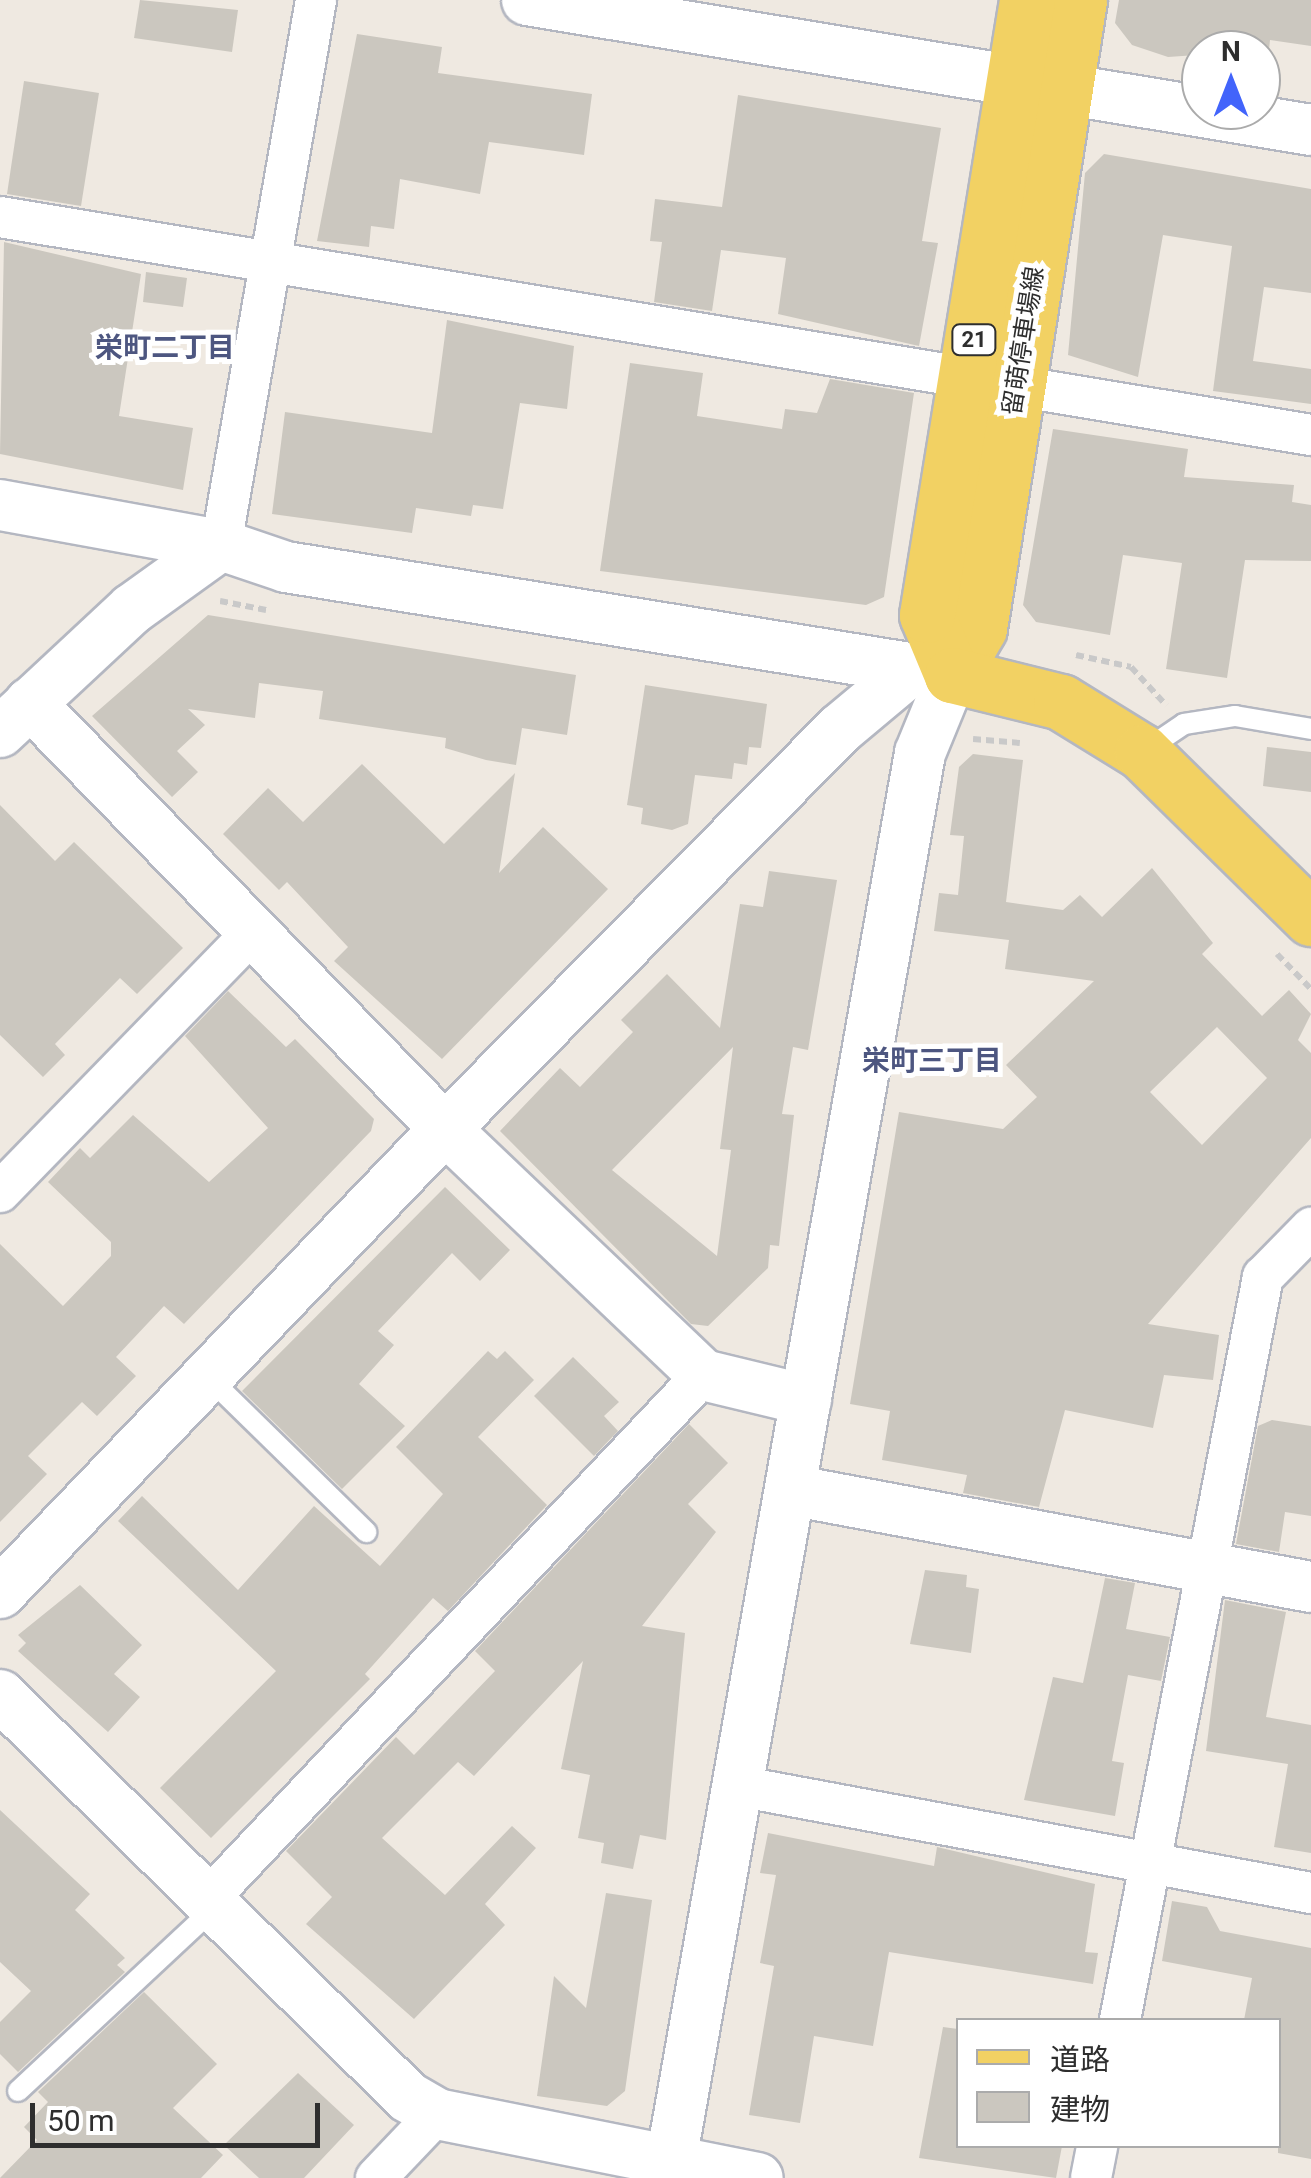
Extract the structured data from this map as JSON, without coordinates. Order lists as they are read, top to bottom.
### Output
{
  "streets": {
    "main road": ["21", "留萌停車場線"]
  },
  "districts": ["栄町二丁目", "栄町三丁目"],
  "legend": ["道路", "建物"],
  "scale_bar": "50 m",
  "north": "top"
}
